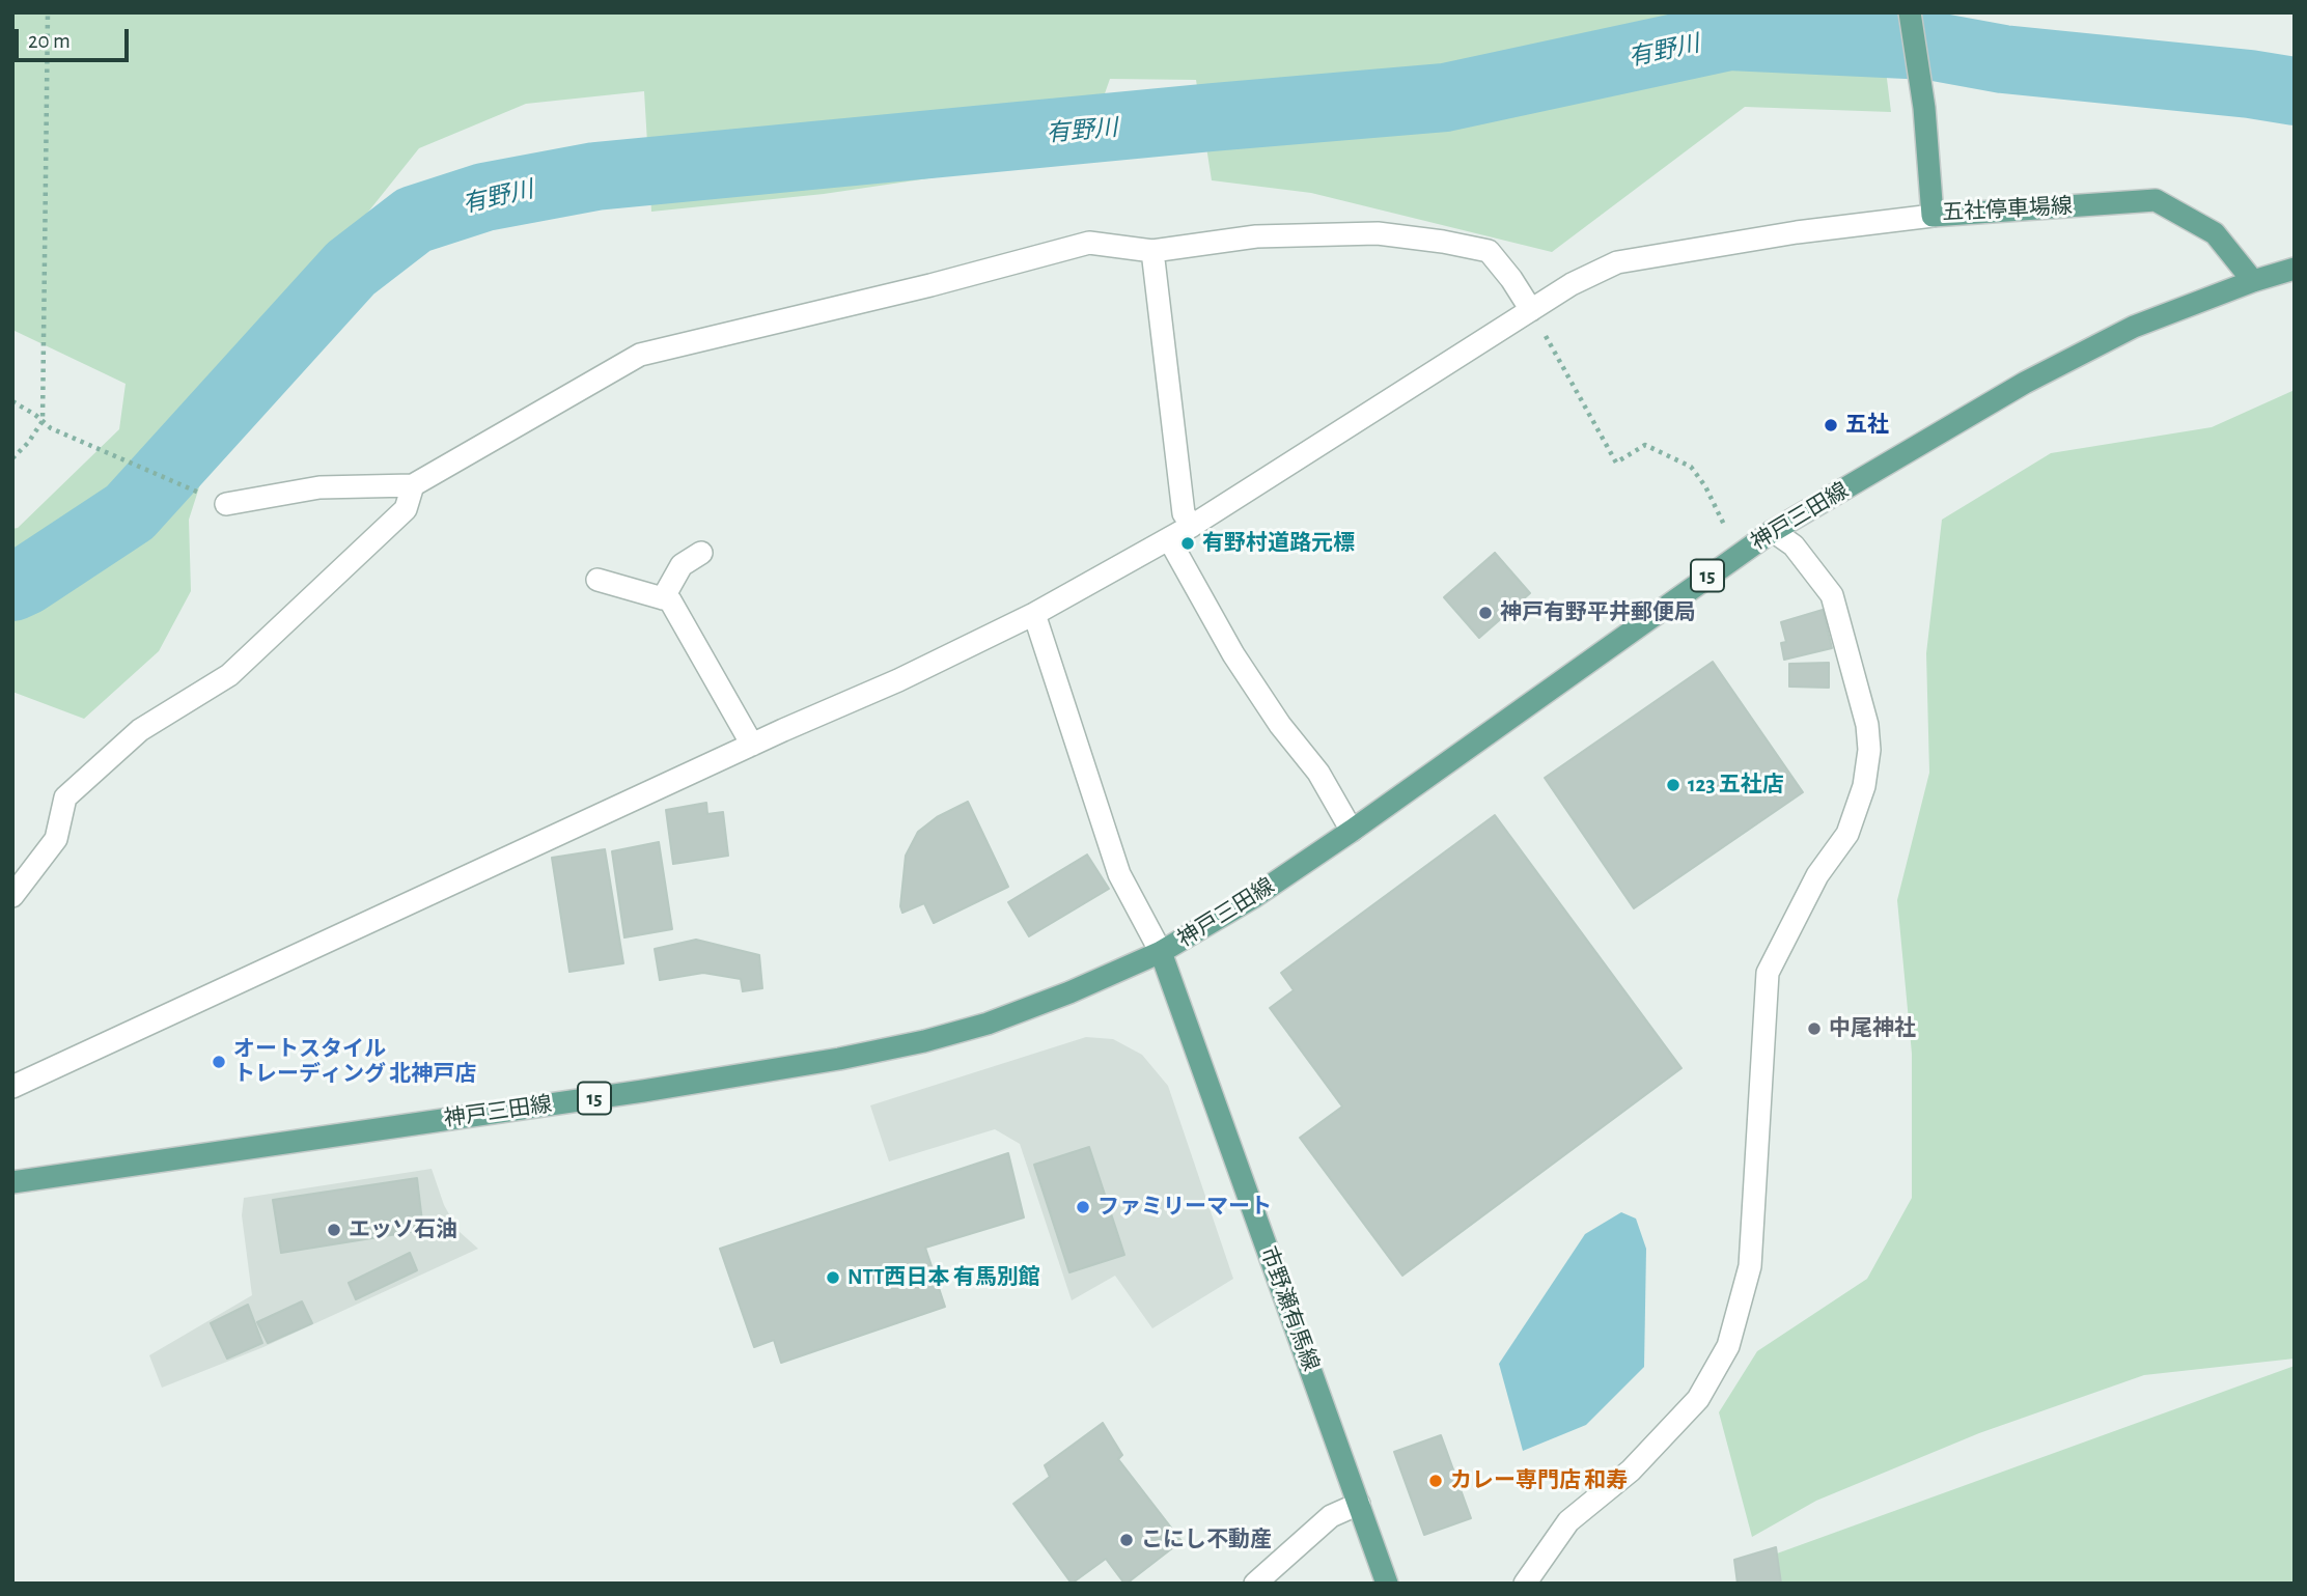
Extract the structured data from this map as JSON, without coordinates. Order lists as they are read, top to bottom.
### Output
{
  "streets": {
    "main road": [
      "五社停車場線",
      "神戸三田線",
      "15",
      "市野瀬有馬線"
    ]
  },
  "crossings": [
    ["五社停車場線", "神戸三田線"],
    ["神戸三田線", "市野瀬有馬線"]
  ],
  "water": ["有野川"],
  "places": [
    "五社",
    "有野村道路元標",
    "神戸有野平井郵便局",
    "123 五社店",
    "中尾神社",
    "オートスタイル トレーディング 北神戸店",
    "ファミリーマート",
    "エッソ石油",
    "NTT西日本 有馬別館",
    "カレー専門店 和寿",
    "こにし不動産"
  ],
  "scale_bar": "20 m"
}
